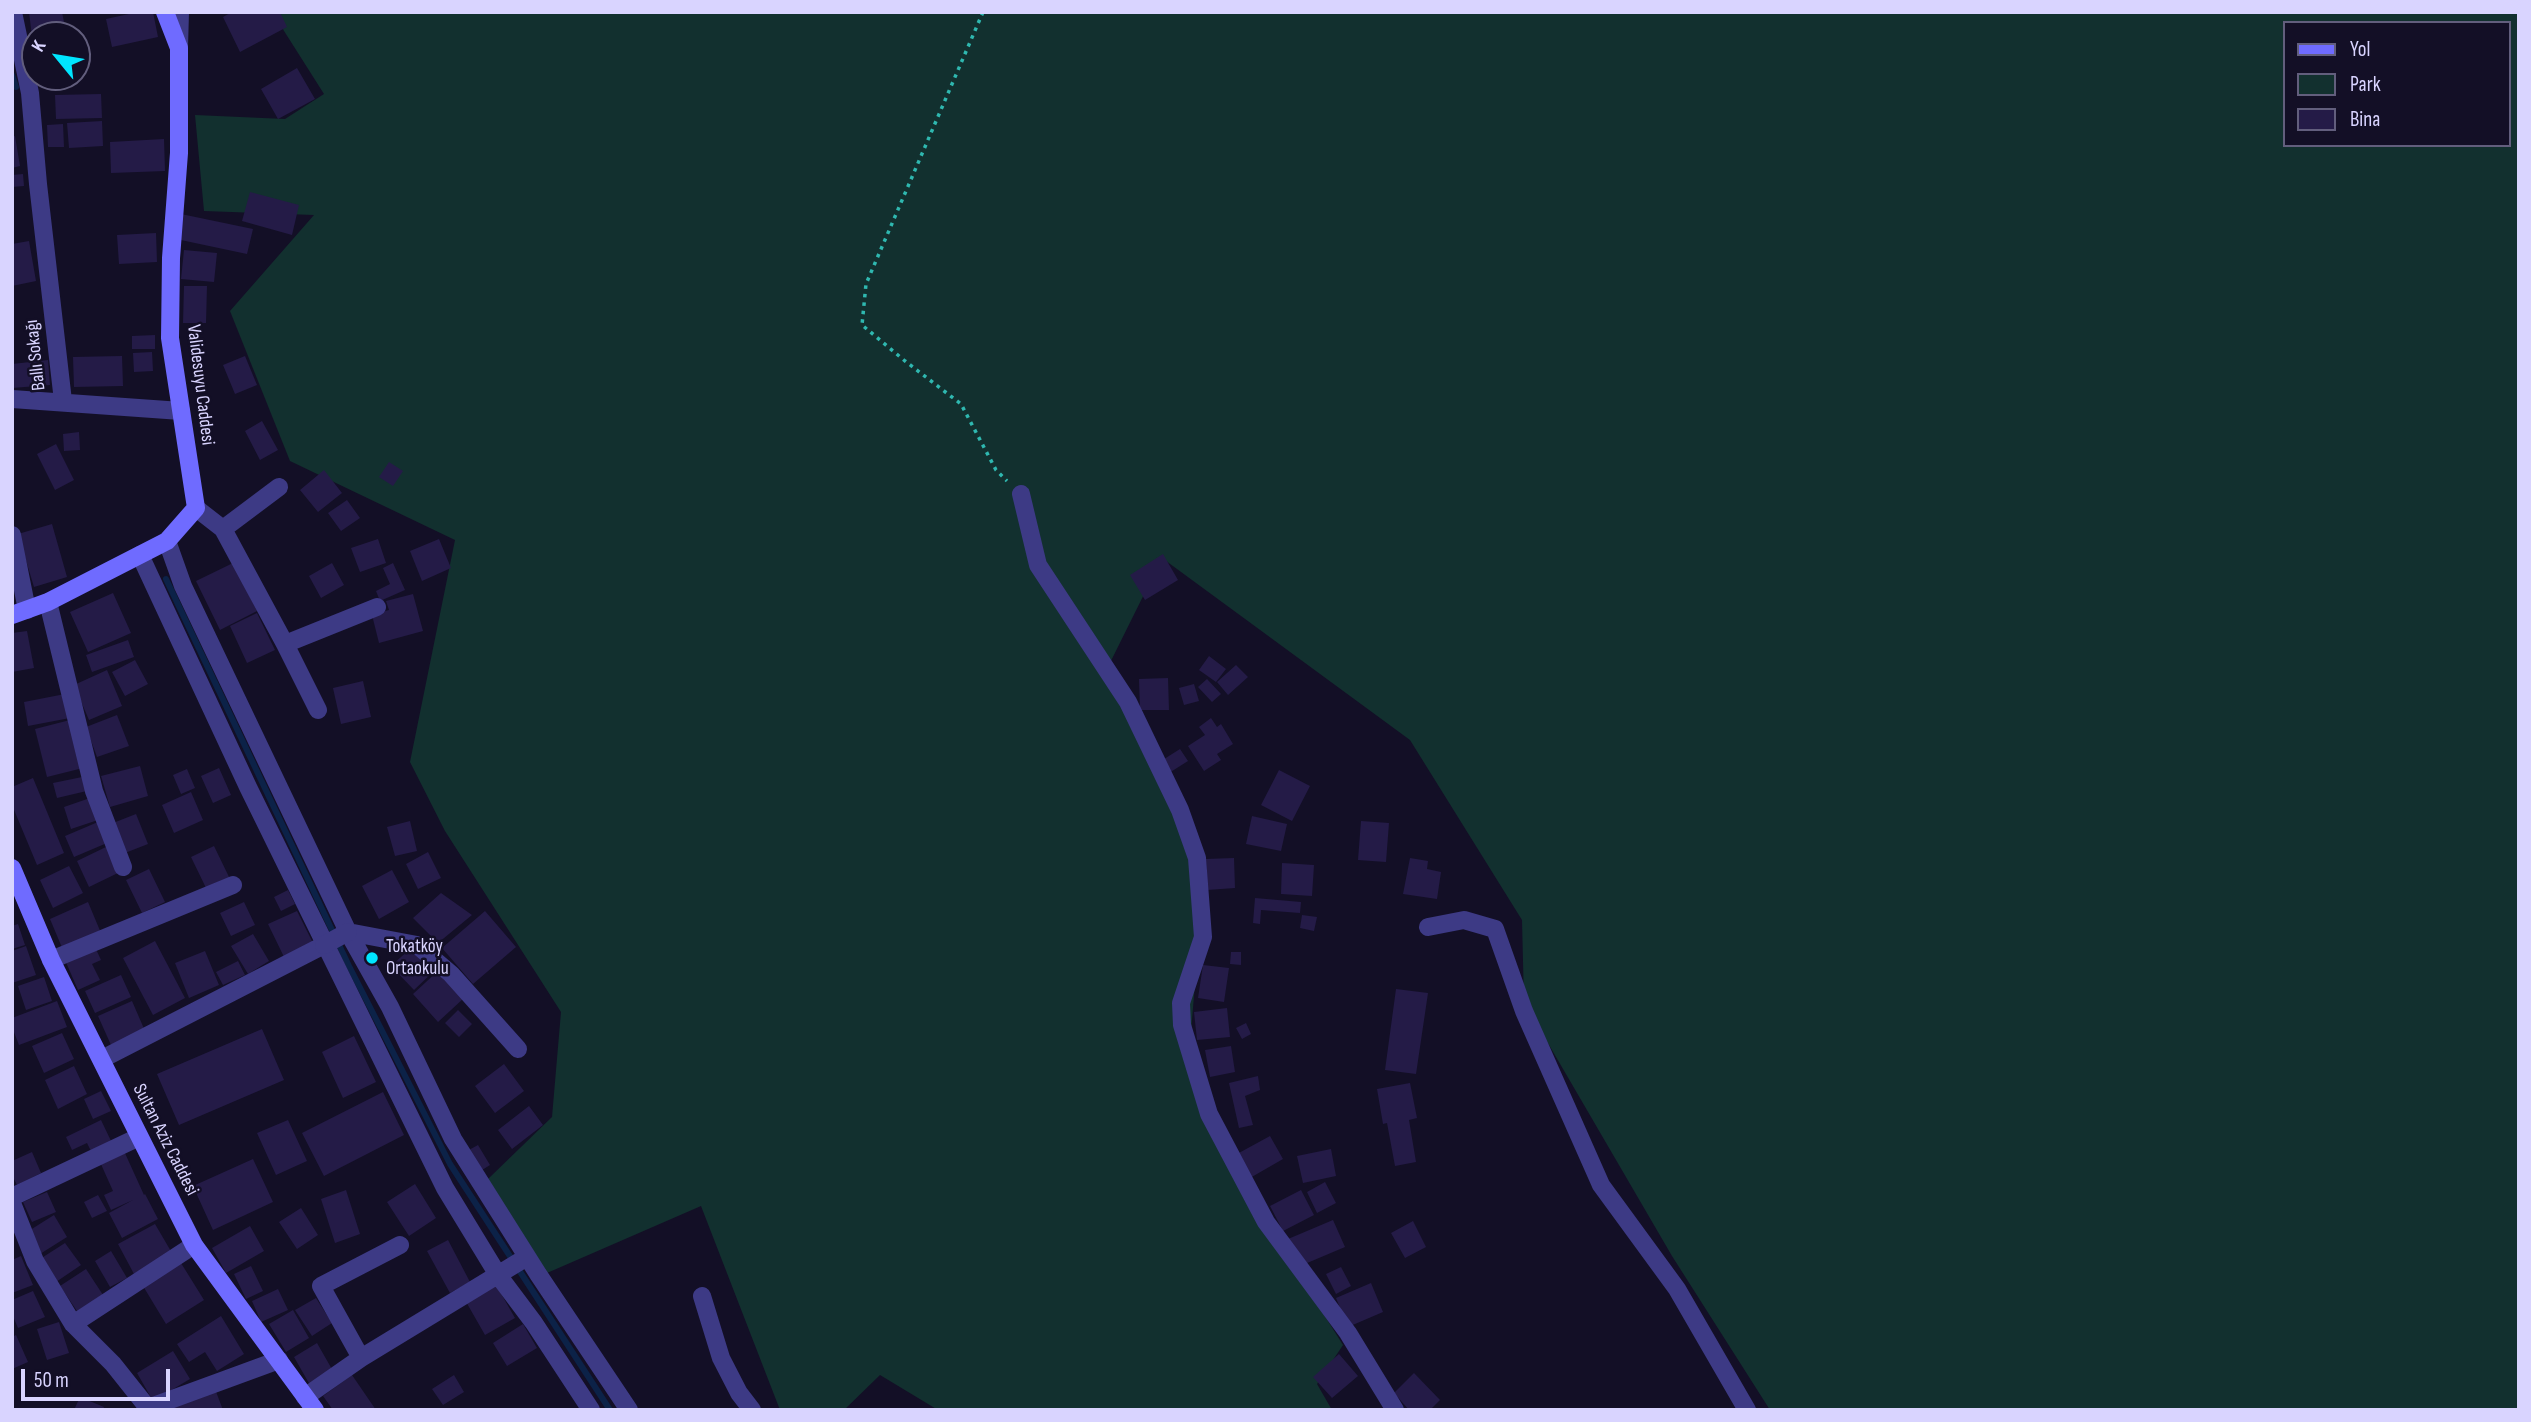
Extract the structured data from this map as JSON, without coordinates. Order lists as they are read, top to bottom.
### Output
{
  "streets": {
    "street": ["Ballı Sokağı", "Validesuyu Caddesi", "Sultan Aziz Caddesi"]
  },
  "places": ["Tokatköy Ortaokulu"],
  "legend": ["Yol", "Park", "Bina"],
  "scale_bar": "50 m",
  "north": "top left"
}
